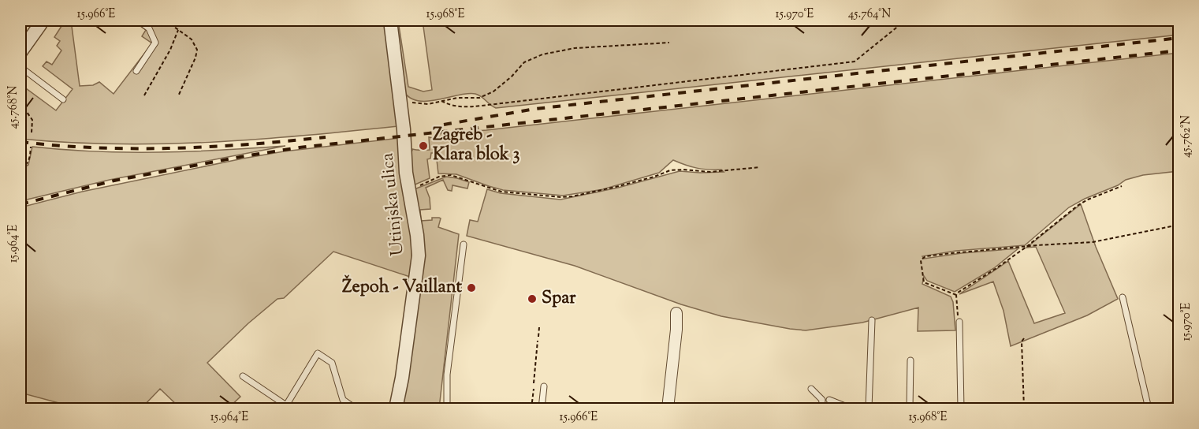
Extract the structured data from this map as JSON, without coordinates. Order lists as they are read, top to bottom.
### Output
{
  "streets": {
    "street": ["Utinjska ulica"]
  },
  "places": ["Zagreb - Klara blok 3", "Žepoh - Vaillant", "Spar"],
  "coordinates": [
    "15.966°E",
    "15.968°E",
    "15.970°E",
    "45.764°N",
    "45.768°N",
    "45.762°N",
    "15.964°E"
  ]
}
